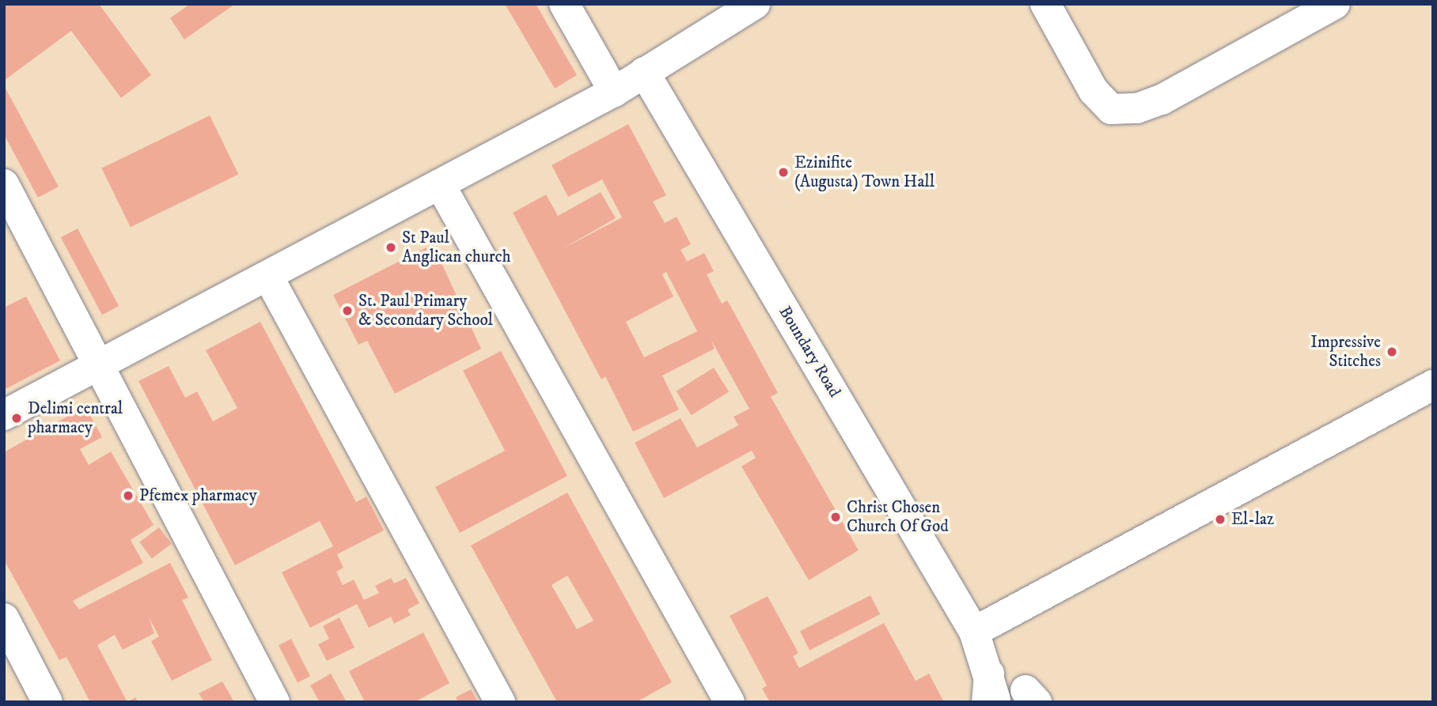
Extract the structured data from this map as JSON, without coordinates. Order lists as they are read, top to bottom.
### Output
{
  "streets": {
    "street": ["Boundary Road"]
  },
  "places": [
    "Ezinifite (Augusta) Town Hall",
    "St Paul Anglican church",
    "St. Paul Primary & Secondary School",
    "Impressive Stitches",
    "Delimi central pharmacy",
    "Pfemex pharmacy",
    "Christ Chosen Church Of God",
    "El-laz"
  ]
}
